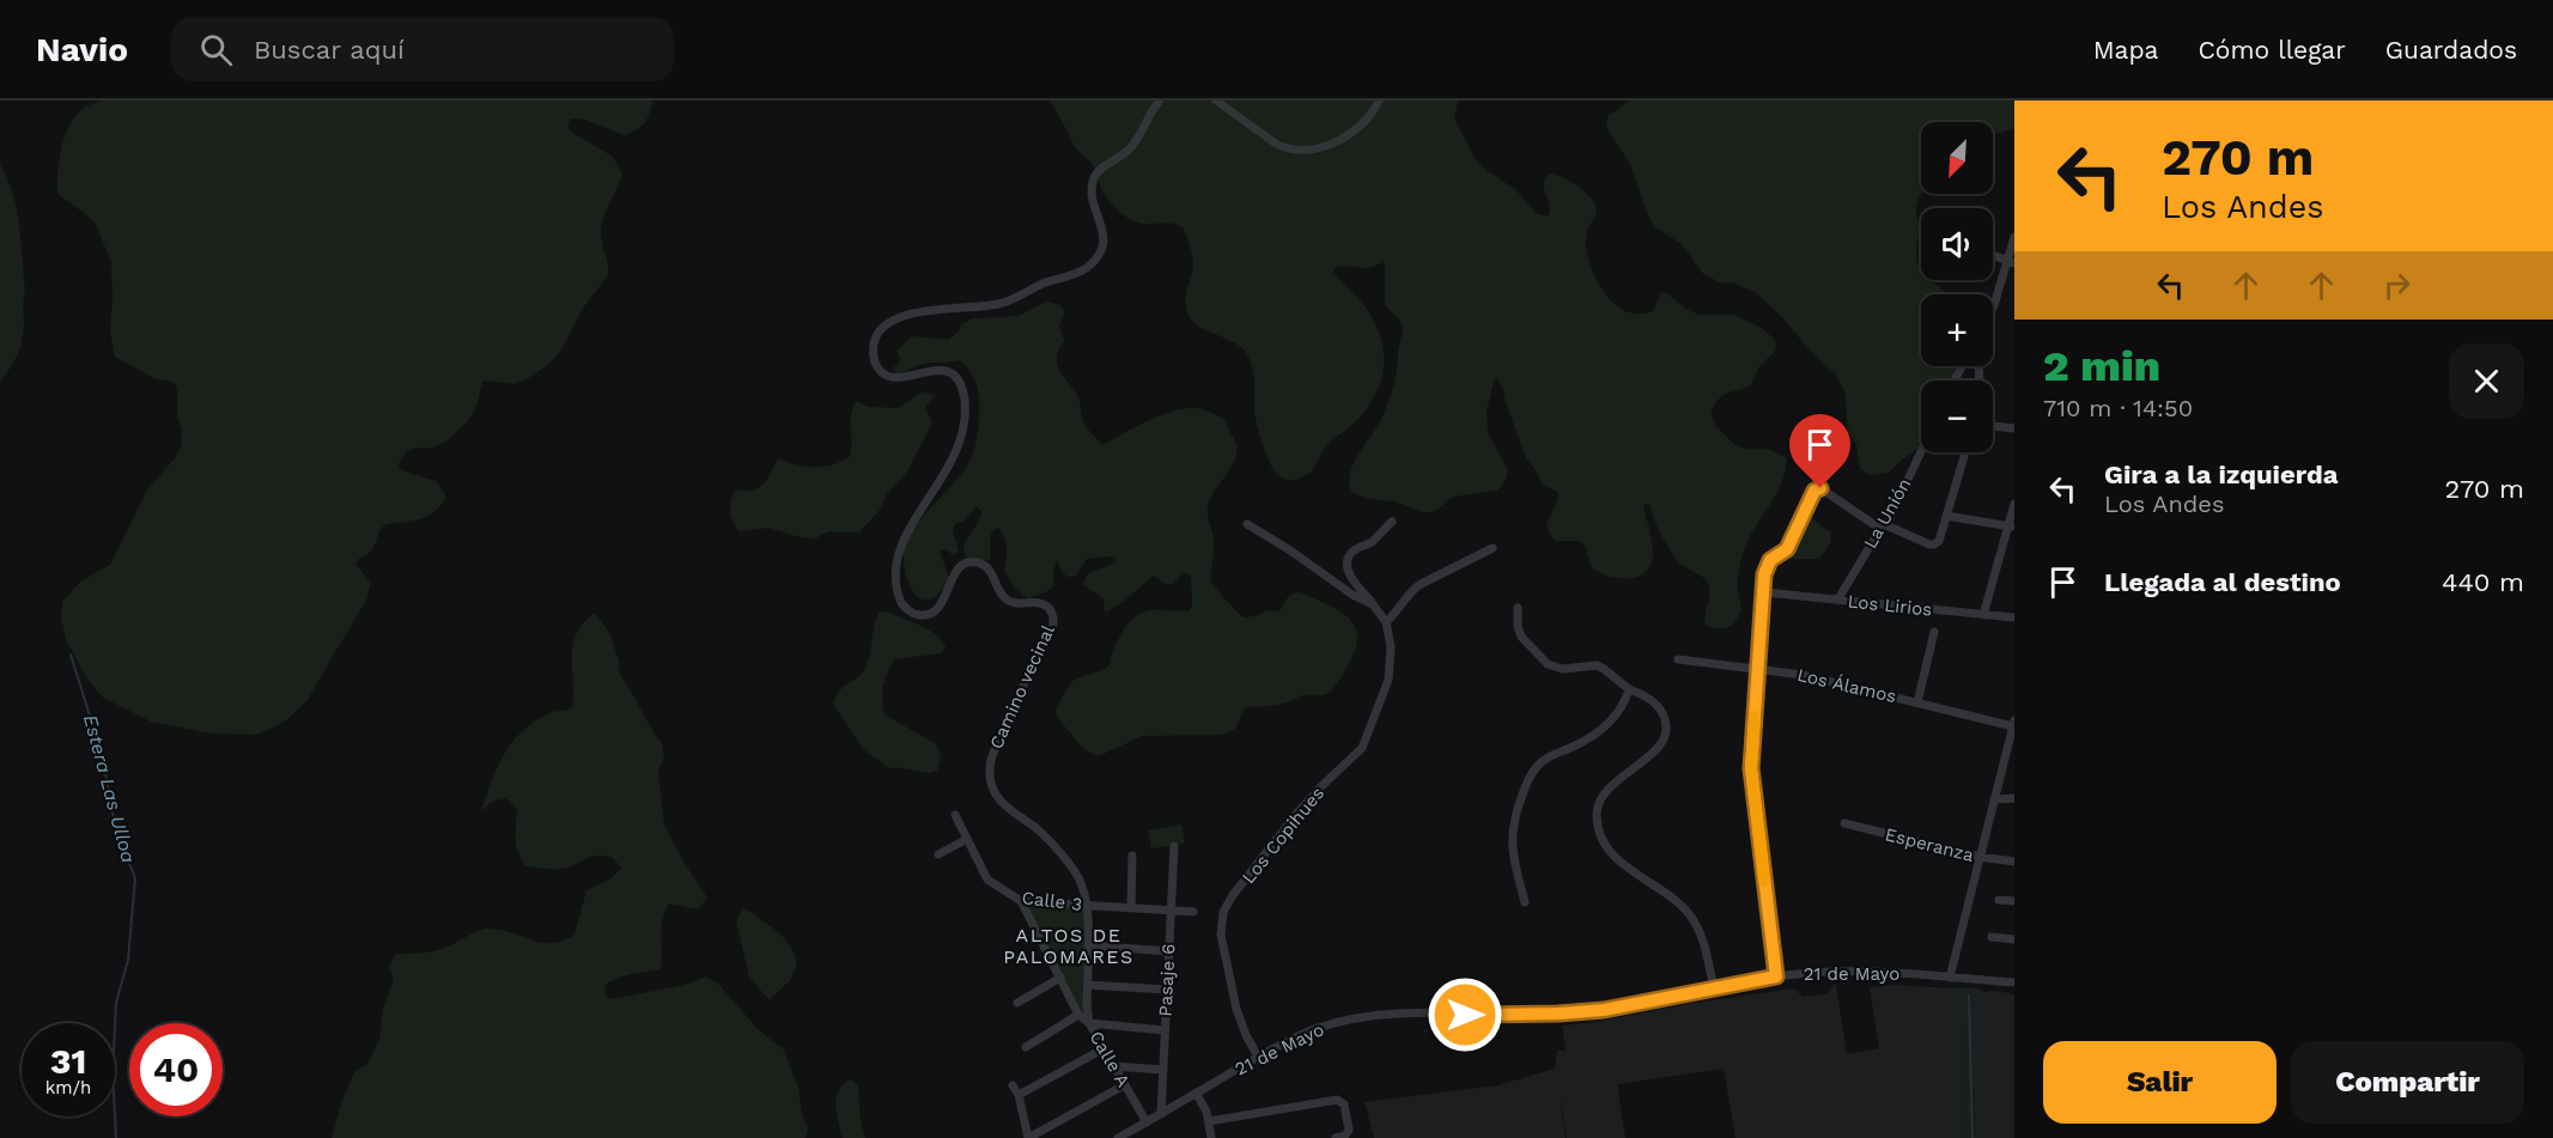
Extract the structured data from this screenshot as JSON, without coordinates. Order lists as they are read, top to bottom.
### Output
{
  "streets": {
    "street": [
      "La Unión",
      "Los Lirios",
      "Los Álamos",
      "Camino vecinal",
      "Los Copihues",
      "Esperanza",
      "Calle 3",
      "21 de Mayo",
      "Pasaje 6",
      "Calle A"
    ]
  },
  "crossings": [
    ["La Unión", "Los Lirios"],
    ["Camino vecinal", "Calle 3"],
    ["Camino vecinal", "Calle A"],
    ["Los Copihues", "21 de Mayo"],
    ["Calle 3", "Pasaje 6"],
    ["Calle 3", "Calle A"],
    ["21 de Mayo", "Pasaje 6"],
    ["21 de Mayo", "Calle A"]
  ],
  "districts": ["ALTOS DE PALOMARES"],
  "water": ["Estera Las Ulloa"],
  "north": "bottom left",
  "page": {
    "header": "Navio",
    "search": "Buscar aquí",
    "nav": ["Mapa", "Cómo llegar", "Guardados"],
    "turn": ["270 m", "Los Andes"],
    "map_buttons": ["+", "−"],
    "heading": ["2 min", "710 m · 14:50"],
    "list": [
      {
        "name": "Gira a la izquierda",
        "note": "Los Andes",
        "value": "270 m"
      },
      {
        "name": "Llegada al destino",
        "value": "440 m"
      }
    ],
    "speed": "31 km/h",
    "limit": "40",
    "buttons": ["Salir", "Compartir"]
  }
}
